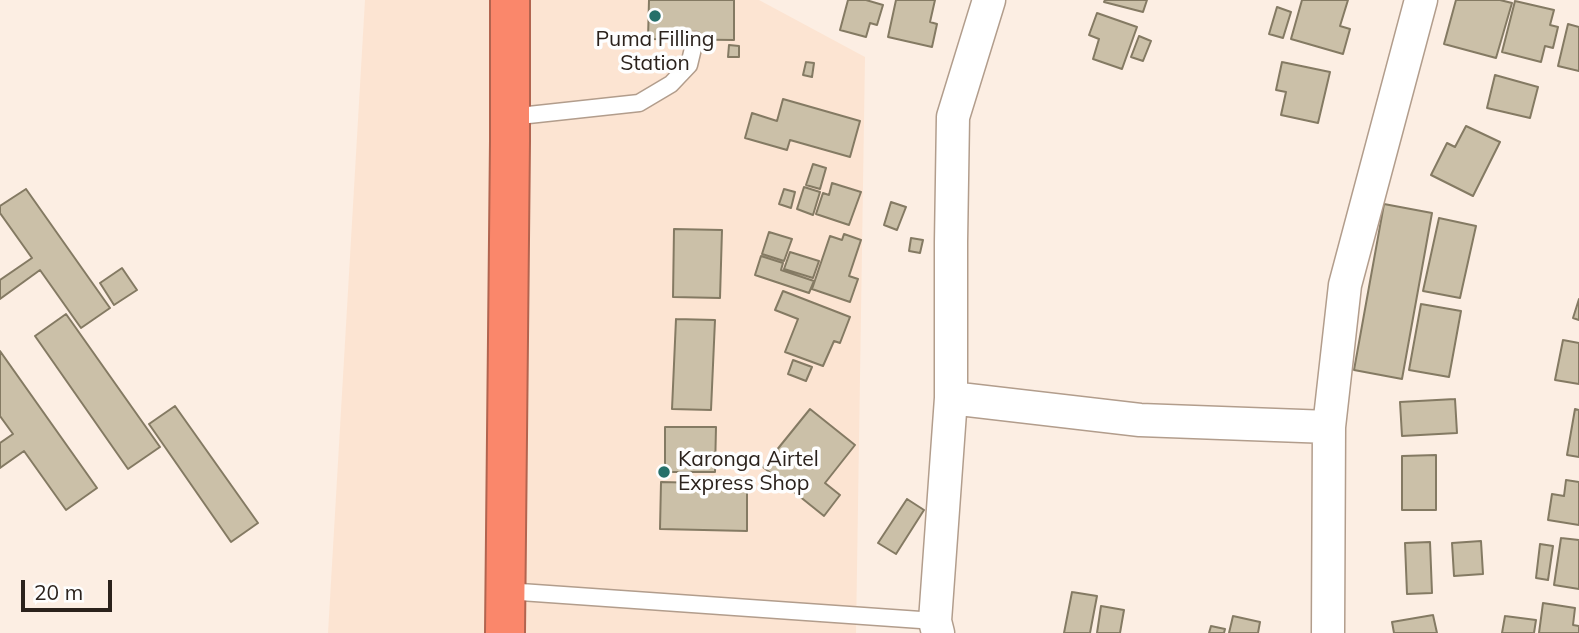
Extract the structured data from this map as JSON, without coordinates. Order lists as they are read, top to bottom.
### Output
{
  "places": ["Puma Filling Station", "Karonga Airtel Express Shop"],
  "scale_bar": "20 m"
}
